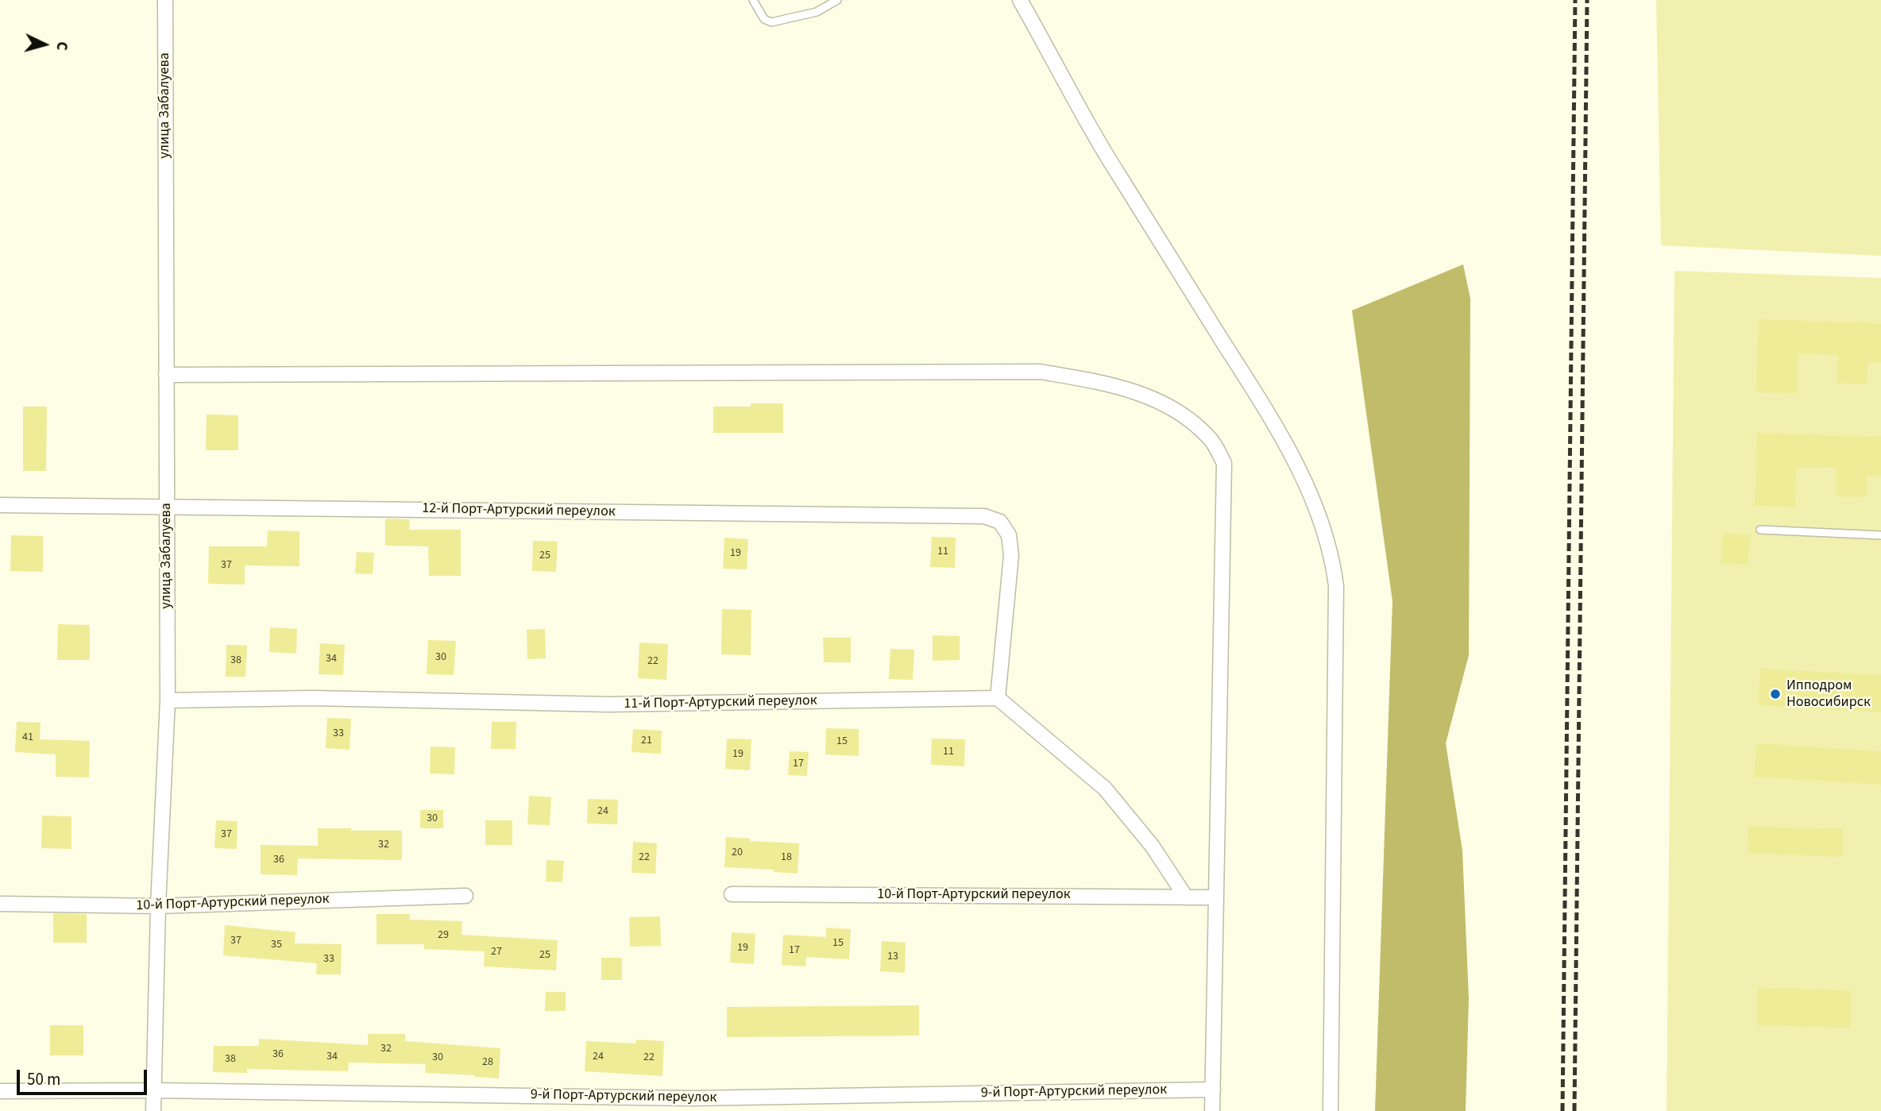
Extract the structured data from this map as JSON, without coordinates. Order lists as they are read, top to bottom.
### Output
{
  "streets": {
    "street": [
      "улица Забалуева",
      "12-й Порт-Артурский переулок",
      "11-й Порт-Артурский переулок",
      "10-й Порт-Артурский переулок",
      "9-й Порт-Артурский переулок"
    ]
  },
  "crossings": [
    ["улица Забалуева", "12-й Порт-Артурский переулок"],
    ["улица Забалуева", "11-й Порт-Артурский переулок"],
    ["улица Забалуева", "10-й Порт-Артурский переулок"],
    ["улица Забалуева", "9-й Порт-Артурский переулок"],
    ["12-й Порт-Артурский переулок", "11-й Порт-Артурский переулок"]
  ],
  "places": ["Ипподром Новосибирск"],
  "house_numbers": [
    "11",
    "19",
    "25",
    "37",
    "30",
    "34",
    "38",
    "22",
    "33",
    "41",
    "21",
    "15",
    "11",
    "19",
    "17",
    "24",
    "30",
    "37",
    "32",
    "20",
    "22",
    "18",
    "36",
    "29",
    "37",
    "15",
    "35",
    "19",
    "17",
    "27",
    "25",
    "13",
    "33",
    "32",
    "36",
    "34",
    "24",
    "30",
    "22",
    "38",
    "28"
  ],
  "scale_bar": "50 m",
  "north": "right"
}
